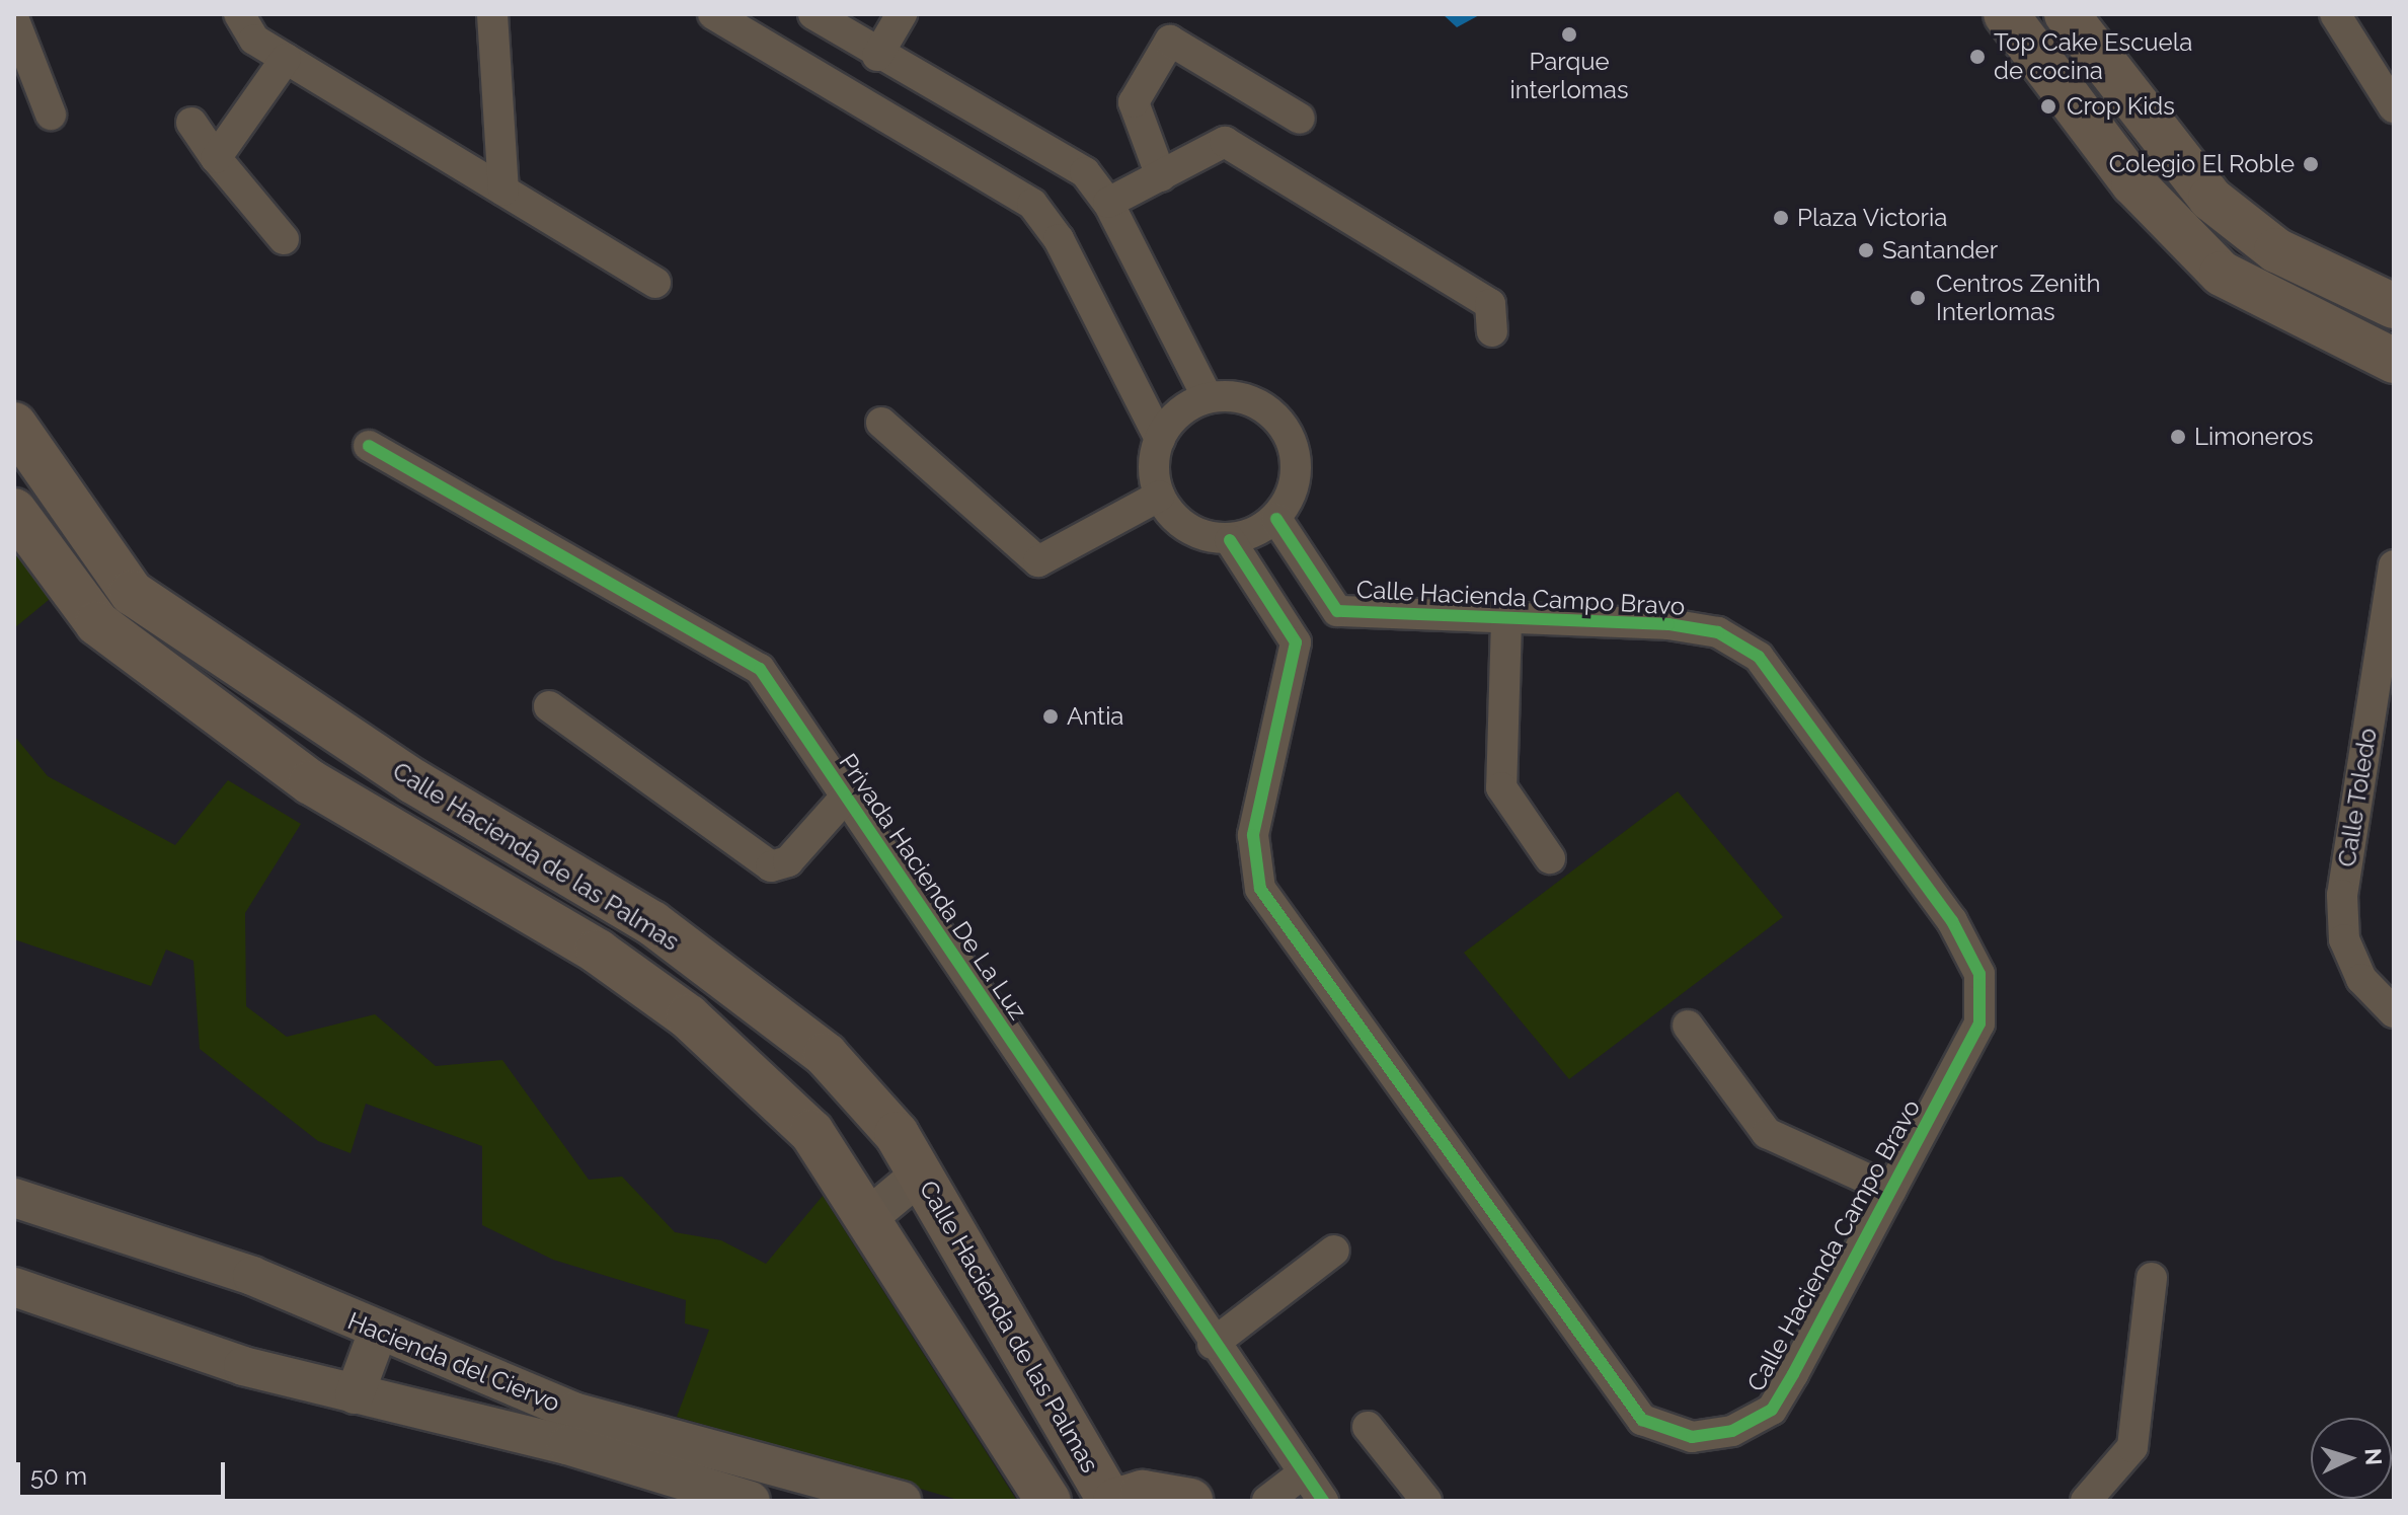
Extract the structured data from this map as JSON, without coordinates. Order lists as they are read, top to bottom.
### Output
{
  "streets": {
    "main road": ["Calle Hacienda de las Palmas"],
    "street": [
      "Calle Hacienda Campo Bravo",
      "Calle Toledo",
      "Privada Hacienda De La Luz",
      "Hacienda del Ciervo"
    ]
  },
  "places": [
    "Parque interlomas",
    "Top Cake Escuela de cocina",
    "Crop Kids",
    "Colegio El Roble",
    "Plaza Victoria",
    "Santander",
    "Centros Zenith Interlomas",
    "Limoneros",
    "Antia"
  ],
  "scale_bar": "50 m",
  "north": "right"
}
